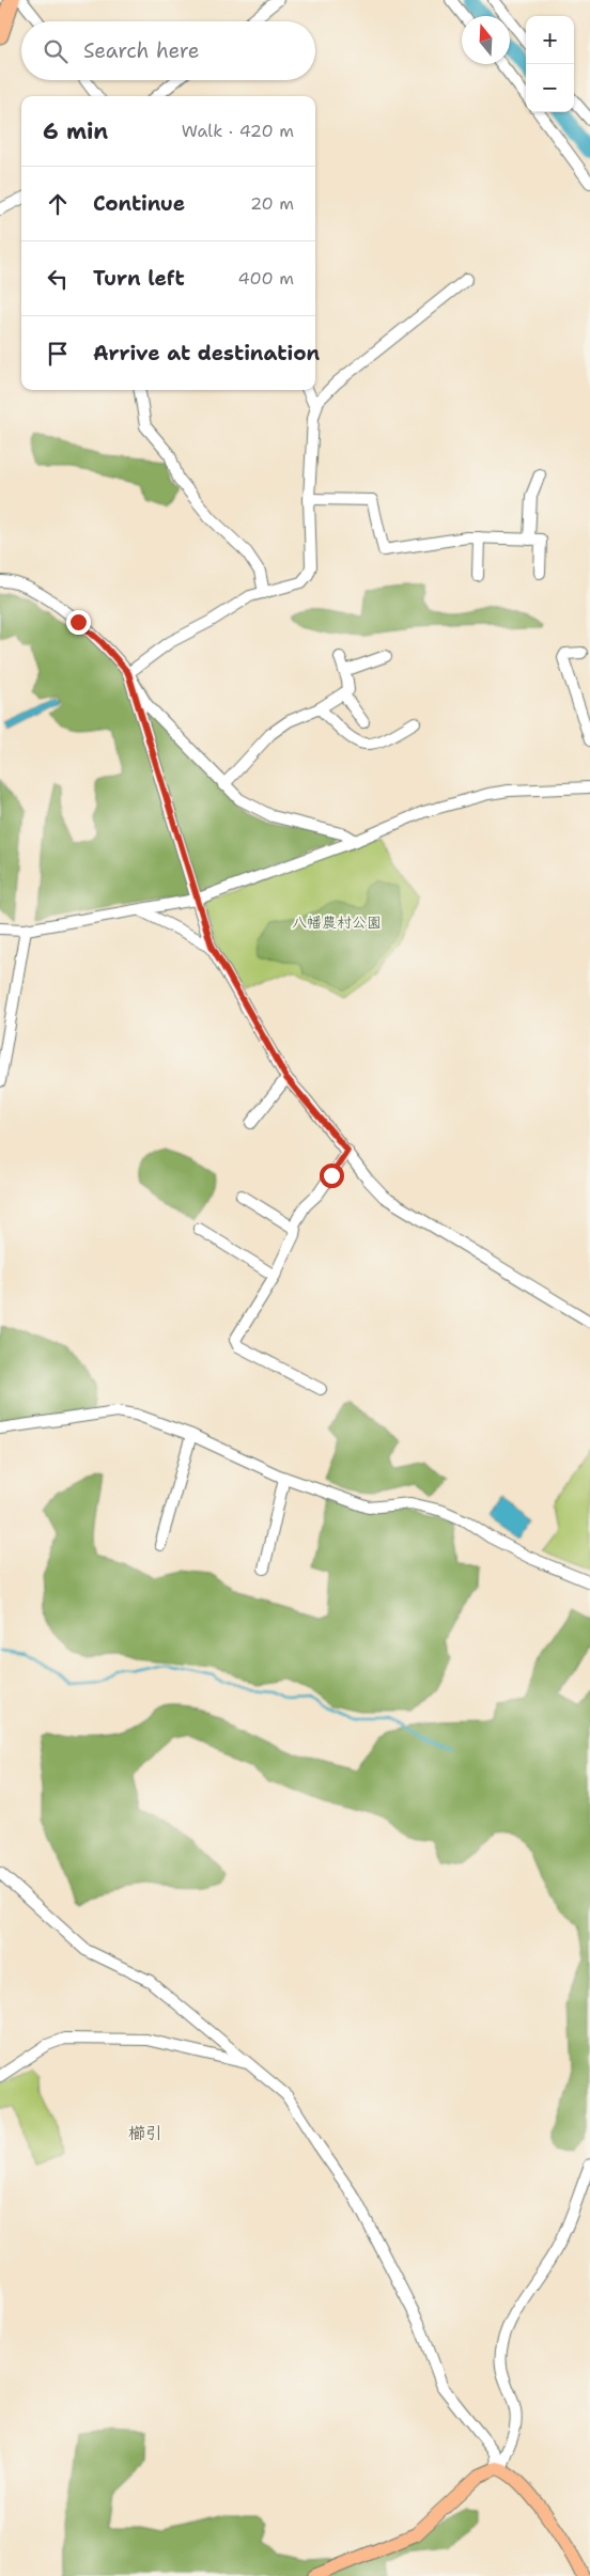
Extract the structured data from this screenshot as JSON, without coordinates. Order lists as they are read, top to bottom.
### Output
{
  "districts": ["櫛引"],
  "parks": ["八幡農村公園"],
  "north": "top",
  "page": {
    "map_buttons": ["+", "−"],
    "search": "Search here",
    "heading": ["6 min", "Walk · 420 m"],
    "list": [
      ["Continue", "20 m"],
      ["Turn left", "400 m"],
      "Arrive at destination"
    ]
  }
}
